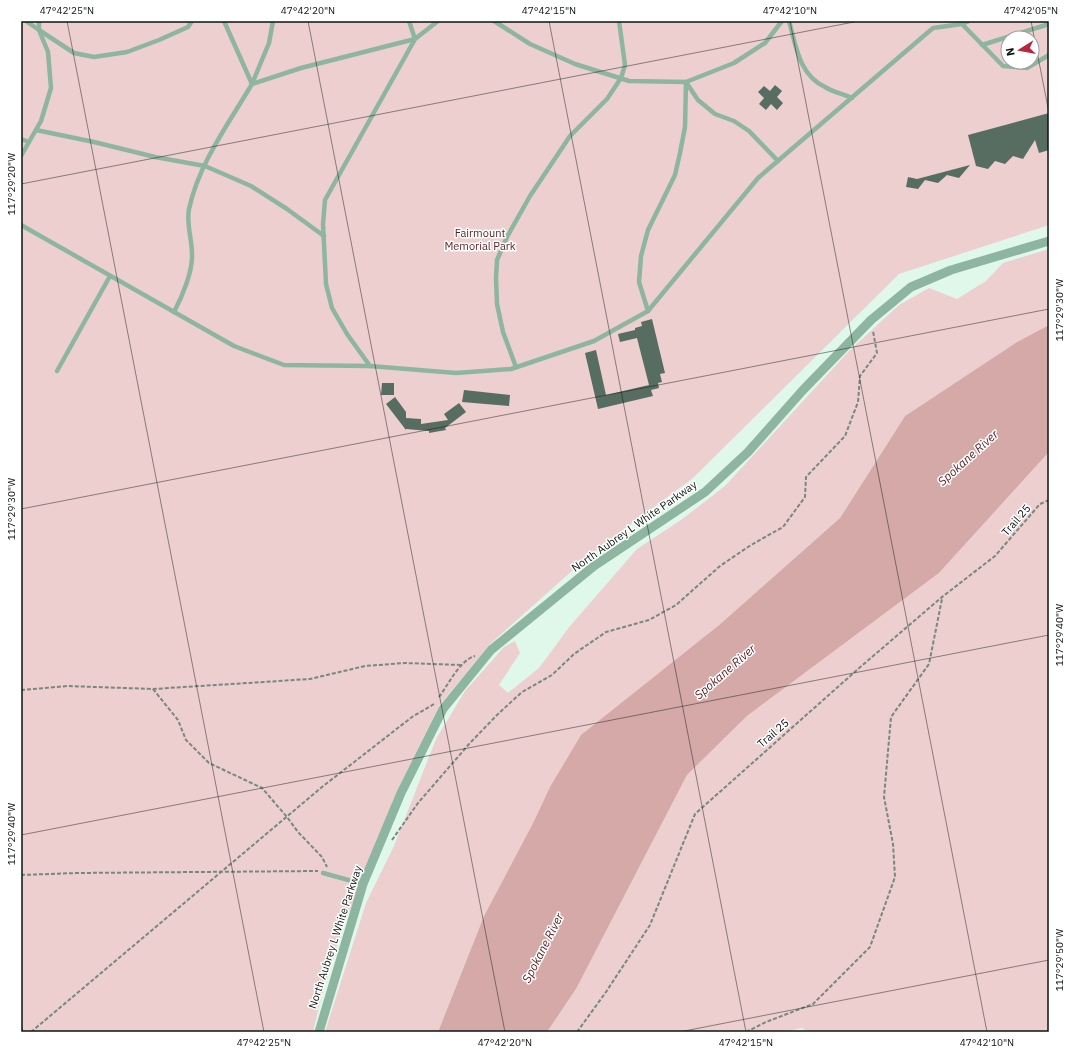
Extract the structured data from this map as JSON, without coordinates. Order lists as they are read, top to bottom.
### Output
{
  "streets": {
    "street": ["North Aubrey L White Parkway"],
    "path": ["Trail 25"]
  },
  "water": ["Spokane River"],
  "parks": ["Fairmount Memorial Park"],
  "north": "left",
  "coordinates": [
    "47°42'25\"N",
    "47°42'20\"N",
    "47°42'15\"N",
    "47°42'10\"N",
    "47°42'05\"N",
    "117°29'20\"W",
    "117°29'30\"W",
    "117°29'40\"W",
    "117°29'50\"W"
  ]
}
